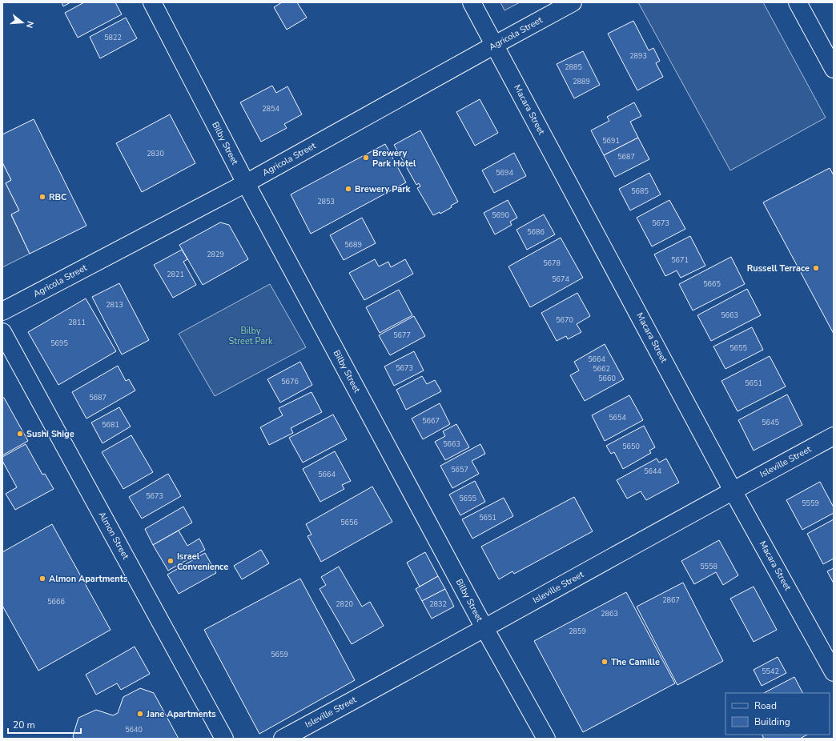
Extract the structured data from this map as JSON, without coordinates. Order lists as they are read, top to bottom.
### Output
{
  "streets": {
    "street": [
      "Agricola Street",
      "Macara Street",
      "Bilby Street",
      "Isleville Street",
      "Almon Street"
    ]
  },
  "crossings": [
    ["Agricola Street", "Macara Street"],
    ["Agricola Street", "Bilby Street"],
    ["Macara Street", "Isleville Street"],
    ["Bilby Street", "Isleville Street"]
  ],
  "parks": ["Bilby Street Park"],
  "places": [
    "Brewery Park Hotel",
    "Brewery Park",
    "RBC",
    "Russell Terrace",
    "Sushi Shige",
    "Israel Convenience",
    "Almon Apartments",
    "The Camille",
    "Jane Apartments"
  ],
  "house_numbers": [
    "5822",
    "2893",
    "2885",
    "2889",
    "2854",
    "5691",
    "2830",
    "5687",
    "5694",
    "5685",
    "2853",
    "5690",
    "5673",
    "5686",
    "5689",
    "2829",
    "5671",
    "5678",
    "2821",
    "5674",
    "5665",
    "2813",
    "5663",
    "5670",
    "2811",
    "5677",
    "5695",
    "5655",
    "5664",
    "5673",
    "5662",
    "5660",
    "5676",
    "5651",
    "5687",
    "5654",
    "5667",
    "5645",
    "5681",
    "5663",
    "5650",
    "5657",
    "5644",
    "5664",
    "5673",
    "5655",
    "5559",
    "5651",
    "5656",
    "5558",
    "2867",
    "5666",
    "2820",
    "2832",
    "2863",
    "2859",
    "5659",
    "5542",
    "5640"
  ],
  "legend": ["Road", "Building"],
  "scale_bar": "20 m",
  "north": "right"
}
